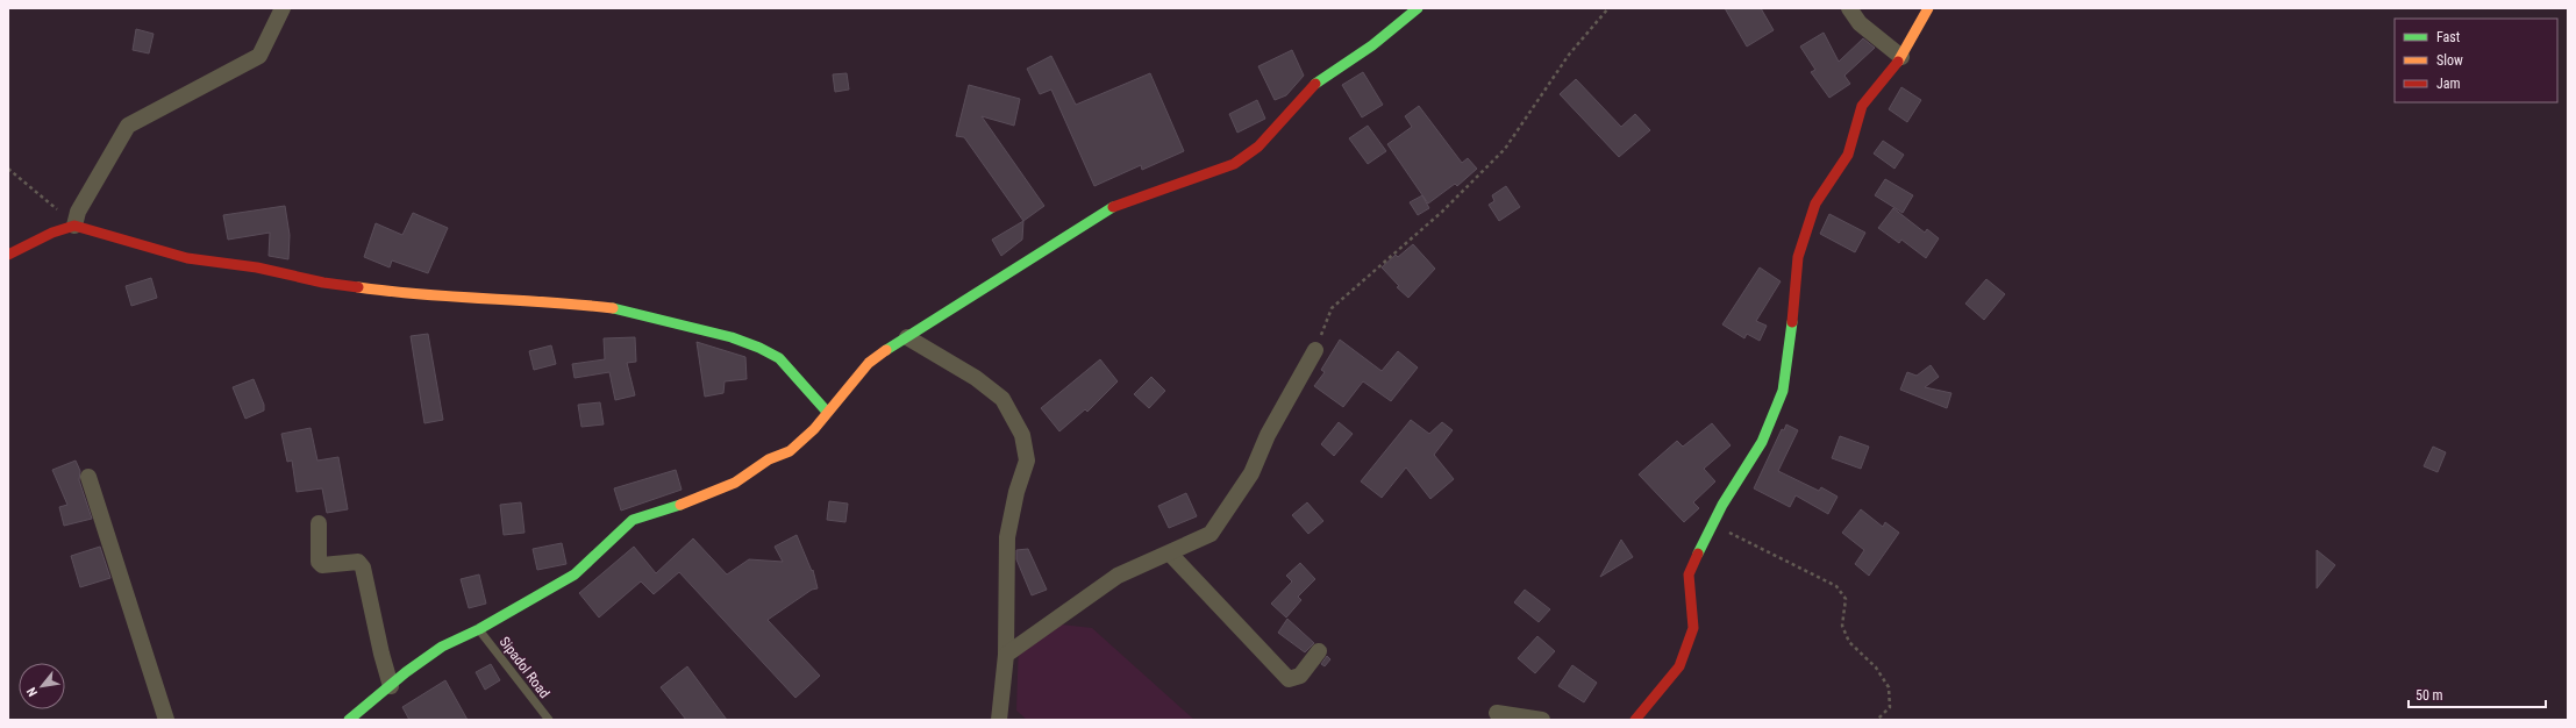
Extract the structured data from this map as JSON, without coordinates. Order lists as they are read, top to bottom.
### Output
{
  "streets": {
    "lane": ["Sipadol Road"]
  },
  "legend": ["Fast", "Slow", "Jam"],
  "scale_bar": "50 m",
  "north": "bottom left"
}
